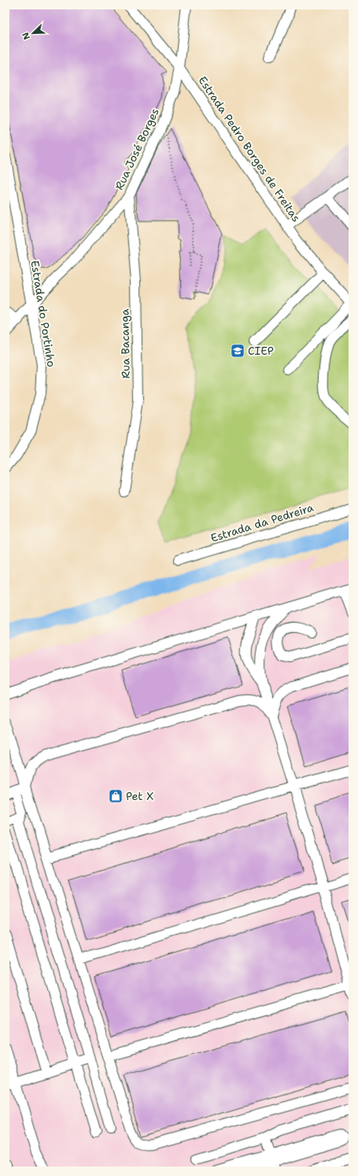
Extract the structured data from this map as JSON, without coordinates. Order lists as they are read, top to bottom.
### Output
{
  "streets": {
    "street": [
      "Rua José Borges",
      "Estrada Pedro Borges de Freitas",
      "Estrada do Portinho",
      "Rua Bacanga",
      "Estrada da Pedreira"
    ]
  },
  "crossings": [
    ["Rua José Borges", "Estrada Pedro Borges de Freitas"],
    ["Rua José Borges", "Estrada do Portinho"],
    ["Rua José Borges", "Rua Bacanga"]
  ],
  "places": {
    "school or university": ["CIEP"],
    "shop": ["Pet X"]
  },
  "north": "bottom left"
}
